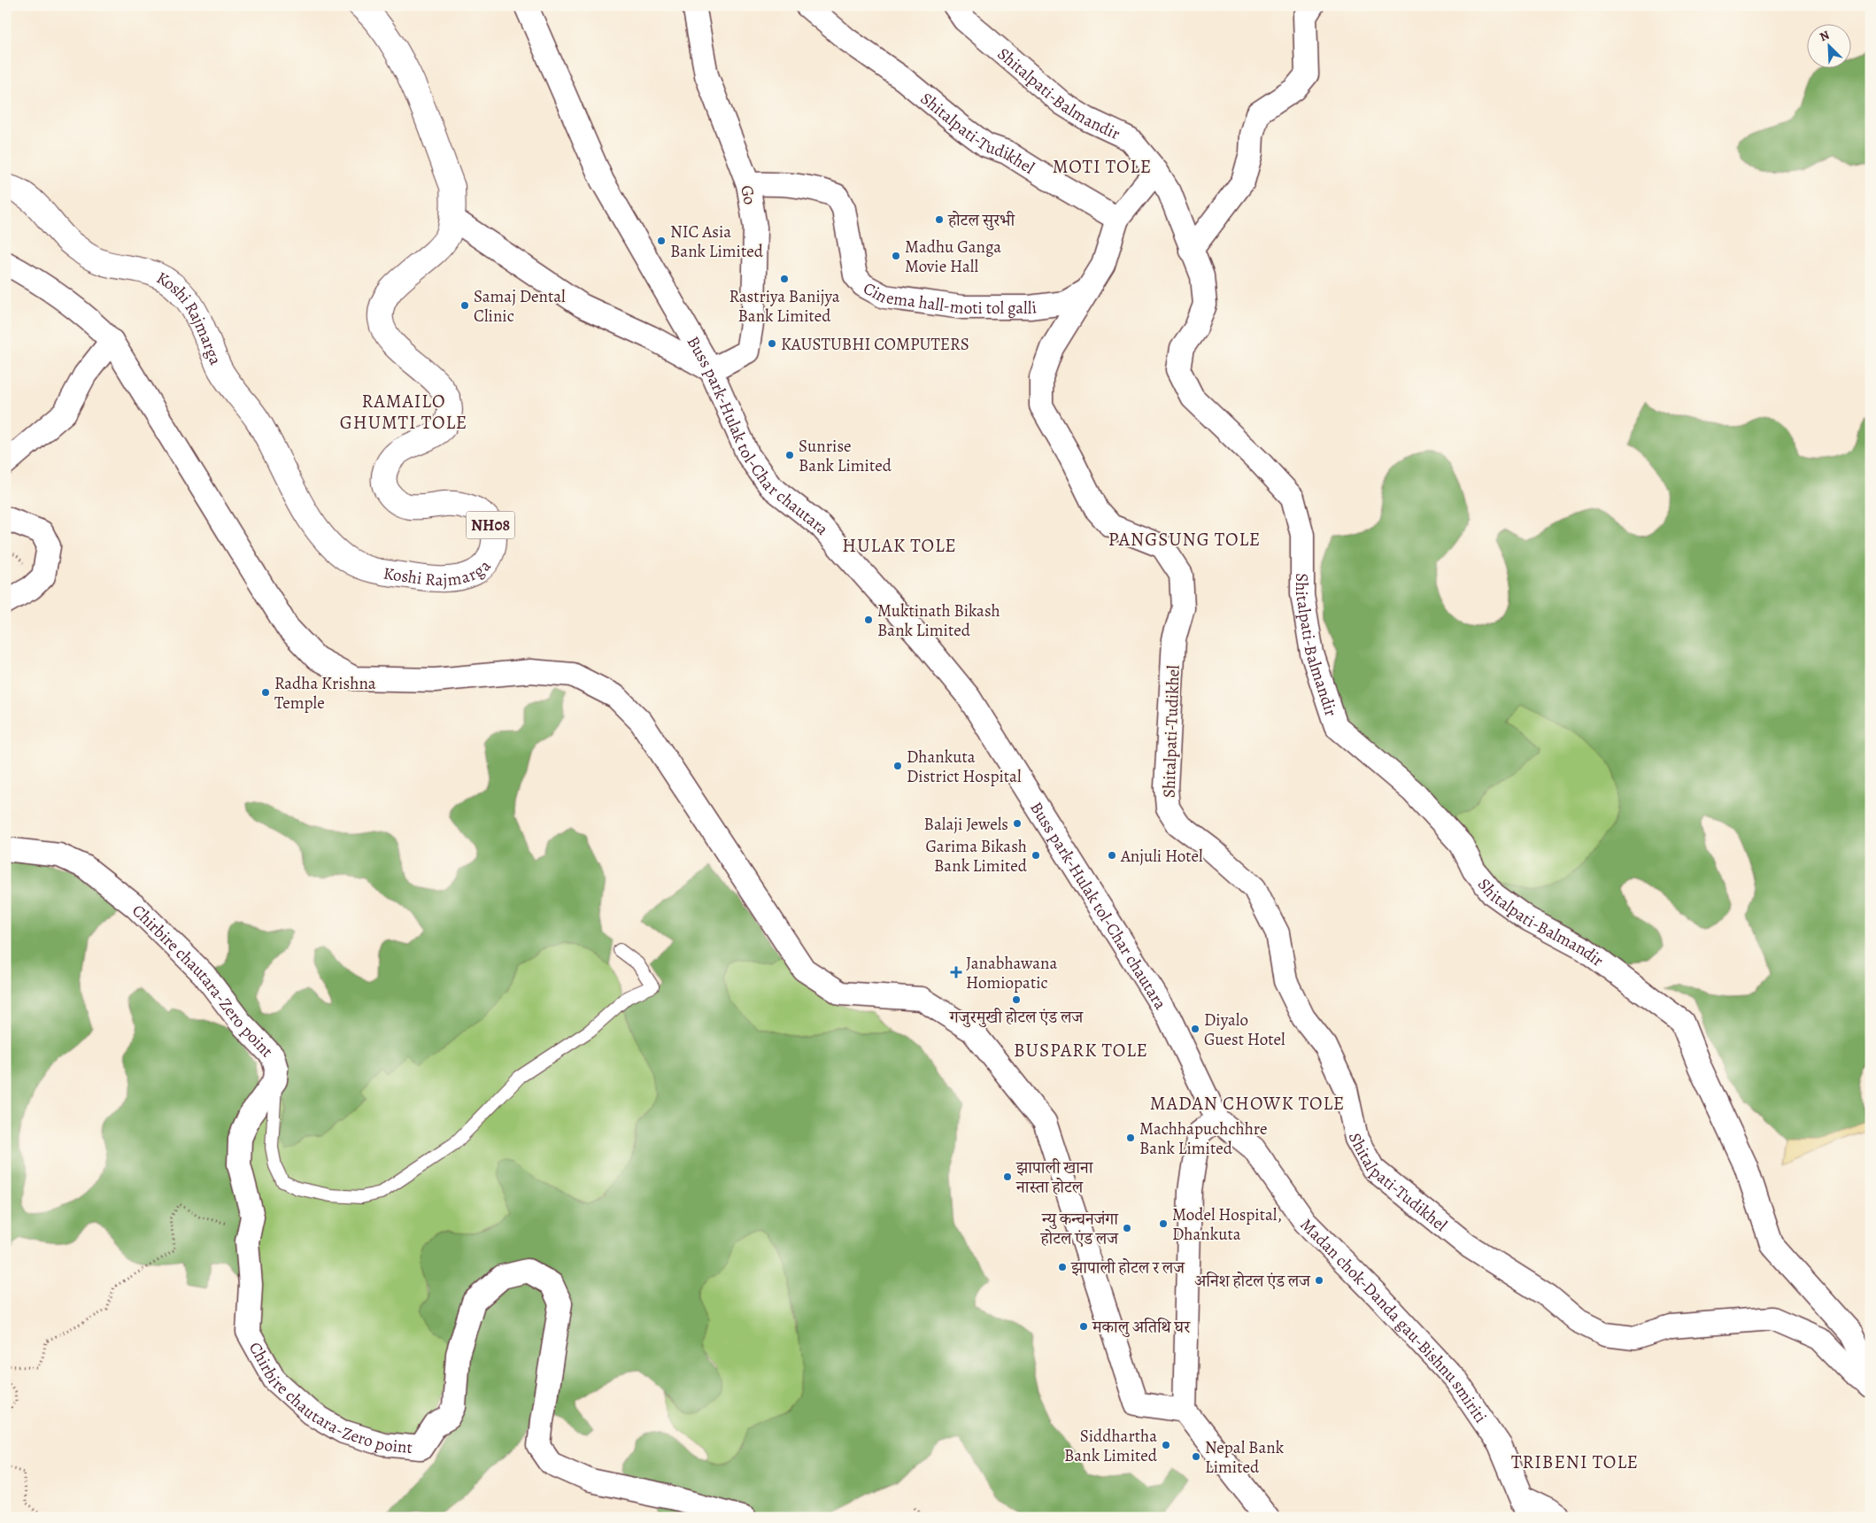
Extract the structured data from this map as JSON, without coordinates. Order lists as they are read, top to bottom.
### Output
{
  "streets": {
    "main road": ["Koshi Rajmarga", "NH08"],
    "street": [
      "Shitalpati-Balmandir",
      "Shitalpati-Tudikhel",
      "Go",
      "Cinema hall-moti tol galli",
      "Buss park-Hulak tol-Char chautara",
      "Chirbire chautara-Zero point",
      "Madan chok-Danda gau-Bishnu smiriti"
    ]
  },
  "crossings": [
    ["Shitalpati-Balmandir", "Shitalpati-Tudikhel"],
    ["Shitalpati-Tudikhel", "Cinema hall-moti tol galli"],
    ["Go", "Cinema hall-moti tol galli"],
    ["Go", "Buss park-Hulak tol-Char chautara"],
    ["Buss park-Hulak tol-Char chautara", "Madan chok-Danda gau-Bishnu smiriti"]
  ],
  "districts": [
    "MOTI TOLE",
    "RAMAILO GHUMTI TOLE",
    "PANGSUNG TOLE",
    "HULAK TOLE",
    "BUSPARK TOLE",
    "MADAN CHOWK TOLE",
    "TRIBENI TOLE"
  ],
  "places": {
    "other": [
      "होटल सुरभी",
      "NIC Asia Bank Limited",
      "Madhu Ganga Movie Hall",
      "Rastriya Banijya Bank Limited",
      "Samaj Dental Clinic",
      "KAUSTUBHI COMPUTERS",
      "Sunrise Bank Limited",
      "Muktinath Bikash Bank Limited",
      "Radha Krishna Temple",
      "Dhankuta District Hospital",
      "Balaji Jewels",
      "Garima Bikash Bank Limited",
      "Anjuli Hotel",
      "गजुरमुखी होटल एंड लज",
      "Diyalo Guest Hotel",
      "Machhapuchchhre Bank Limited",
      "झापाली खाना नास्ता होटल",
      "Model Hospital, Dhankuta",
      "न्यु कन्चनजंगा होटल एंड लज",
      "झापाली होटल र लज",
      "अनिश होटल एंड लज",
      "मकालु अतिथि घर",
      "Siddhartha Bank Limited",
      "Nepal Bank Limited"
    ],
    "health": ["Janabhawana Homiopatic"]
  },
  "north": "top left"
}
